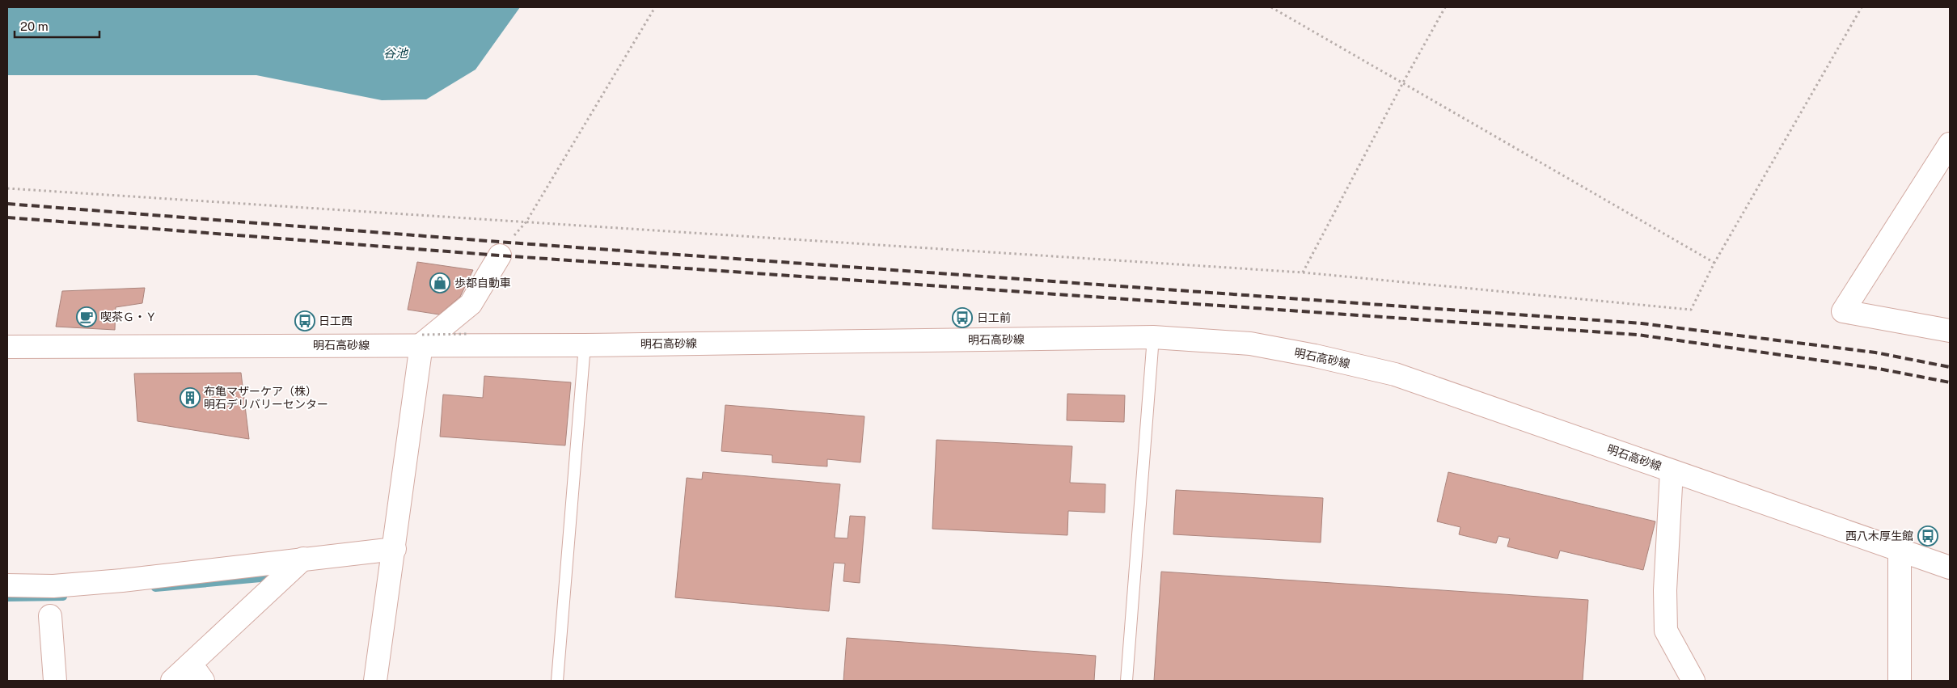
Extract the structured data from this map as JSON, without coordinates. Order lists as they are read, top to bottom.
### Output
{
  "streets": {
    "main road": ["明石高砂線"]
  },
  "water": ["谷池"],
  "places": {
    "shop": ["歩都自動車"],
    "cafe": ["喫茶Ｇ・Ｙ"],
    "bus stop": ["日工前", "日工西", "西八木厚生館"],
    "building": ["布亀マザーケア（株） 明石デリバリーセンター"]
  },
  "scale_bar": "20 m"
}
